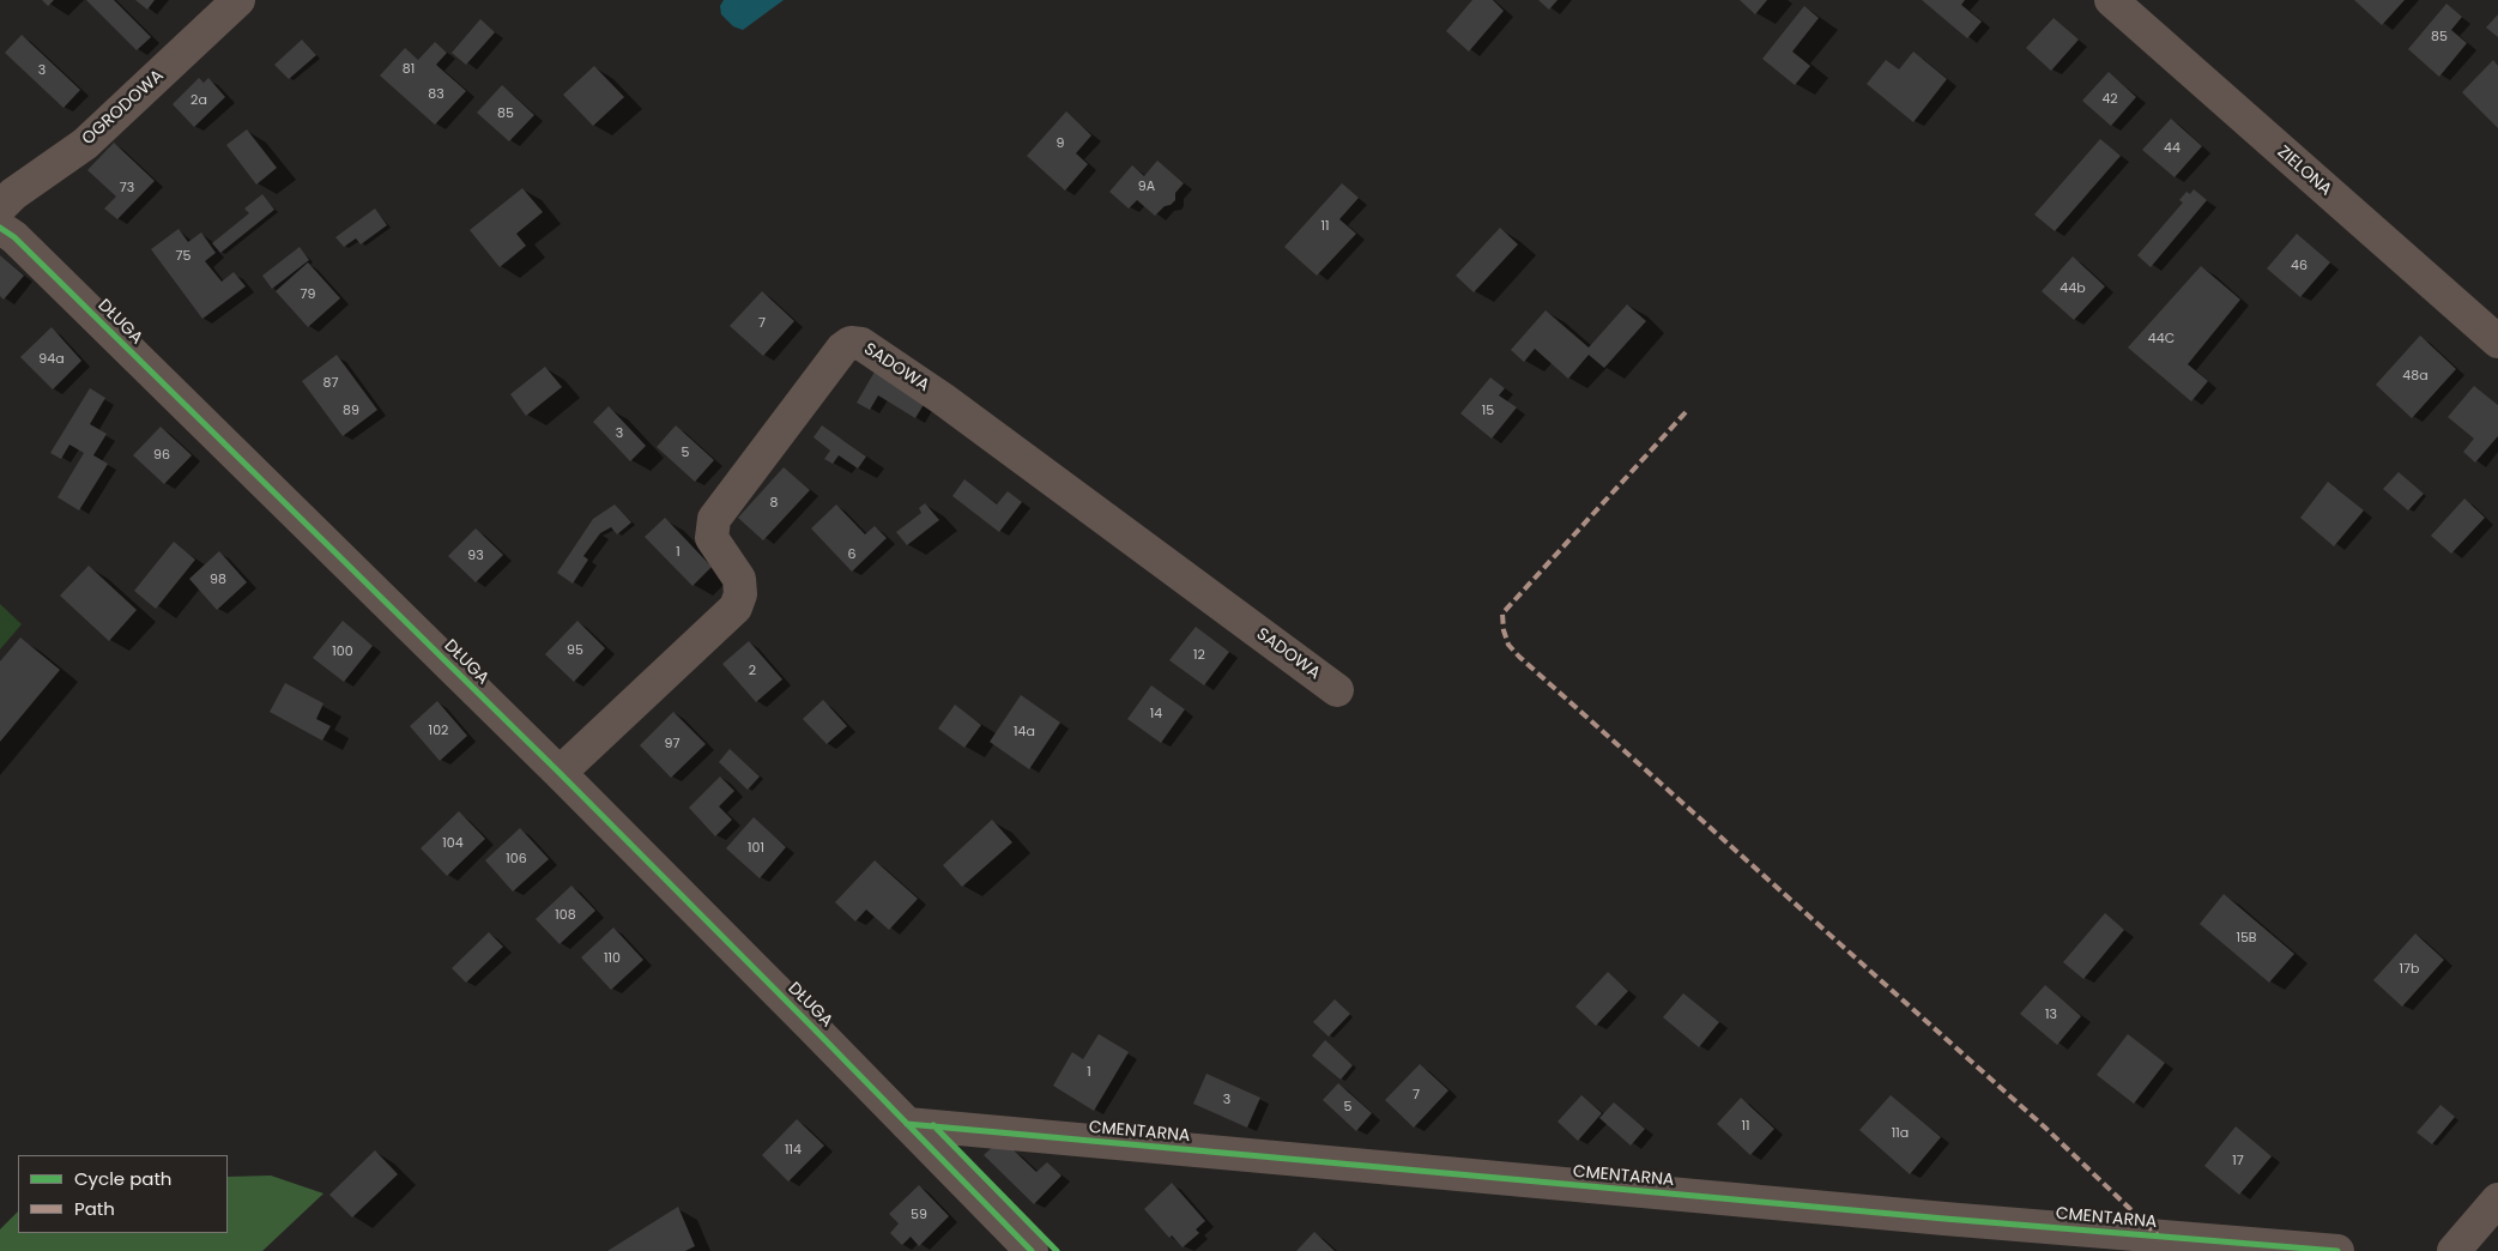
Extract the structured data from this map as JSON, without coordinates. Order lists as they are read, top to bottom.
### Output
{
  "streets": {
    "street": [
      "OGRODOWA",
      "ZIELONA",
      "DŁUGA",
      "SADOWA",
      "CMENTARNA"
    ]
  },
  "crossings": [
    ["DŁUGA", "SADOWA"],
    ["DŁUGA", "CMENTARNA"]
  ],
  "house_numbers": [
    "85",
    "81",
    "3",
    "83",
    "42",
    "2a",
    "85",
    "9",
    "44",
    "9A",
    "73",
    "11",
    "75",
    "46",
    "44b",
    "79",
    "7",
    "44C",
    "94a",
    "48a",
    "87",
    "89",
    "15",
    "3",
    "5",
    "96",
    "8",
    "1",
    "6",
    "93",
    "98",
    "95",
    "100",
    "12",
    "2",
    "14",
    "102",
    "14a",
    "97",
    "104",
    "101",
    "106",
    "108",
    "15B",
    "110",
    "17b",
    "13",
    "1",
    "7",
    "3",
    "5",
    "11",
    "11a",
    "114",
    "17",
    "59"
  ],
  "legend": ["Cycle path", "Path"]
}
